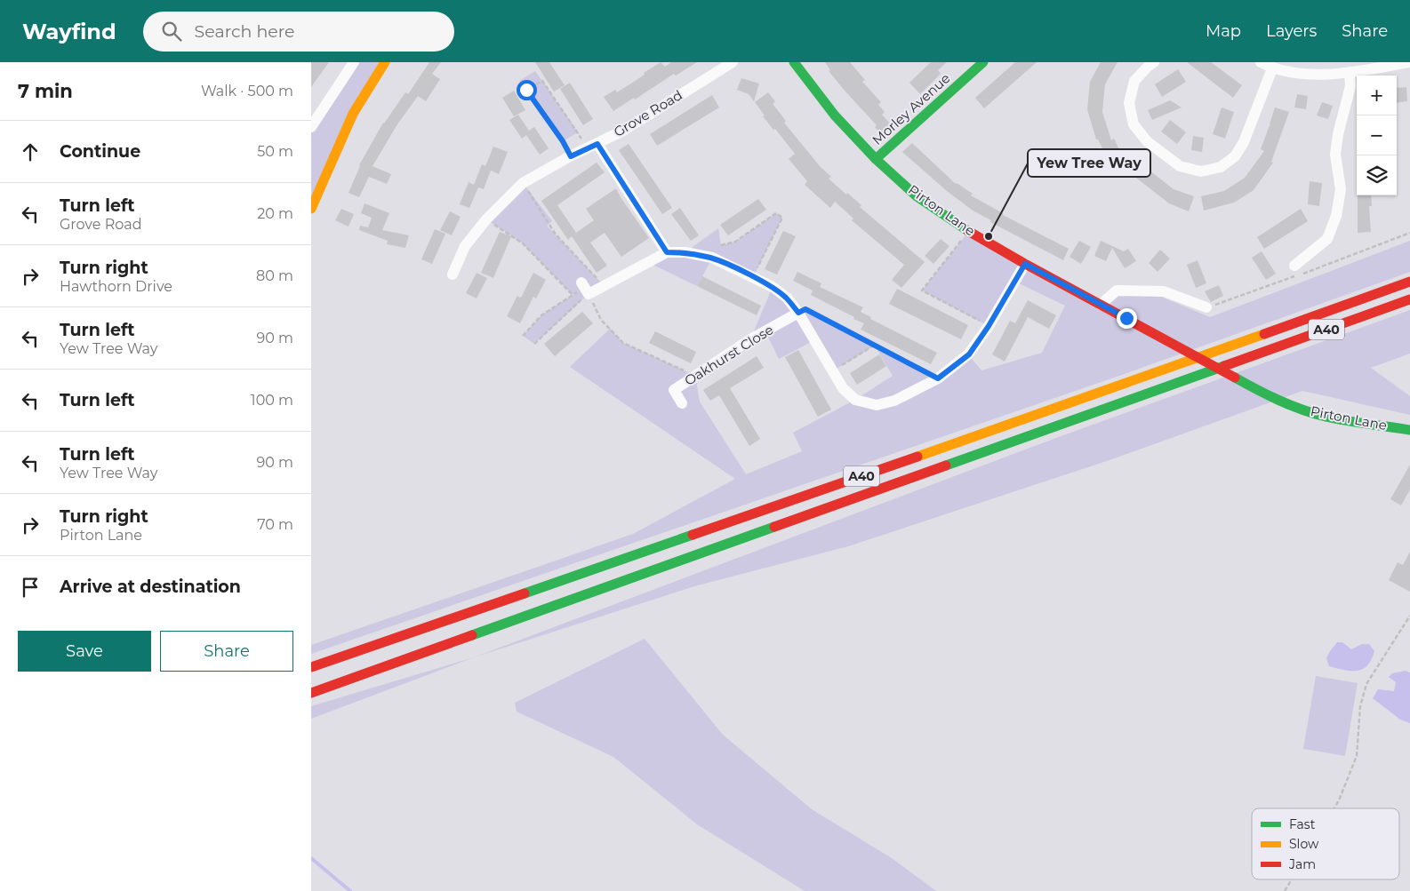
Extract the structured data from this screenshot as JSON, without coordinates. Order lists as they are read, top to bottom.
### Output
{
  "streets": {
    "main road": ["Morley Avenue", "Pirton Lane", "A40"],
    "street": ["Grove Road", "Oakhurst Close"]
  },
  "crossings": [
    ["Morley Avenue", "Pirton Lane"]
  ],
  "places": ["Yew Tree Way"],
  "legend": ["Fast", "Slow", "Jam"],
  "page": {
    "header": "Wayfind",
    "search": "Search here",
    "nav": ["Map", "Layers", "Share"],
    "heading": ["7 min", "Walk · 500 m"],
    "map_buttons": ["+", "−"],
    "list": [
      ["Continue", "50 m"],
      ["Turn left", "Grove Road", "20 m"],
      ["Turn right", "Hawthorn Drive", "80 m"],
      ["Turn left", "Yew Tree Way", "90 m"],
      ["Turn left", "100 m"],
      ["Turn left", "Yew Tree Way", "90 m"],
      ["Turn right", "Pirton Lane", "70 m"],
      "Arrive at destination"
    ],
    "buttons": ["Save", "Share"]
  }
}
